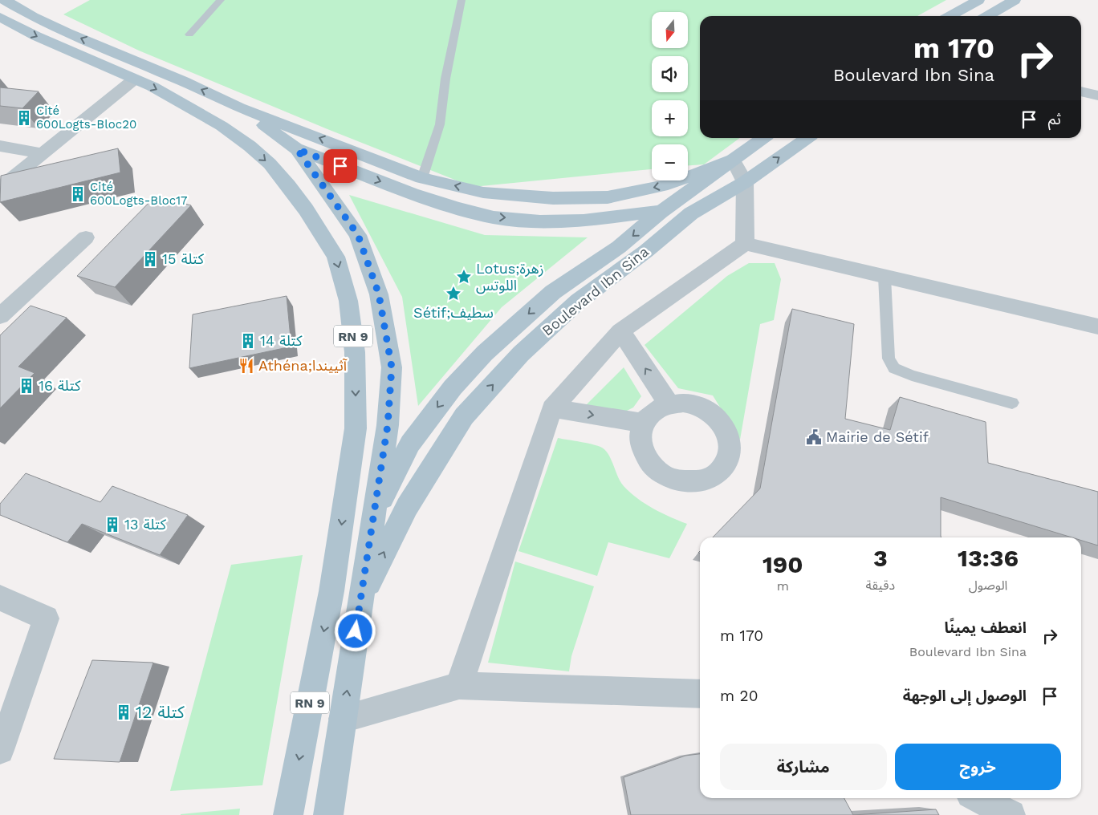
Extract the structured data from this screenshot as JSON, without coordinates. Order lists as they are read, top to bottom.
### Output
{
  "streets": {
    "main road": ["Boulevard Ibn Sina", "RN 9"]
  },
  "crossings": [
    ["Boulevard Ibn Sina", "RN 9"]
  ],
  "places": {
    "building": [
      "Cité 600Logts-Bloc20",
      "Cité 600Logts-Bloc17",
      "كتلة 15",
      "كتلة 14",
      "كتلة 16",
      "كتلة 13",
      "كتلة 12"
    ],
    "place": ["Lotus;زهرة اللوتس", "Sétif;سطيف"],
    "restaurant": ["Athéna;آثييندا"],
    "public building": ["Mairie de Sétif"]
  },
  "north": "bottom",
  "page": {
    "map_buttons": ["+", "−"],
    "turn": ["170 m", "Boulevard Ibn Sina"],
    "then": "ثم",
    "eta": [
      "13:36",
      "الوصول",
      "3",
      "دقيقة",
      "190",
      "m"
    ],
    "list": [
      {
        "name": "انعطف يمينًا",
        "note": "Boulevard Ibn Sina",
        "value": "170 m"
      },
      {
        "name": "الوصول إلى الوجهة",
        "value": "20 m"
      }
    ],
    "buttons": ["خروج", "مشاركة"]
  }
}
